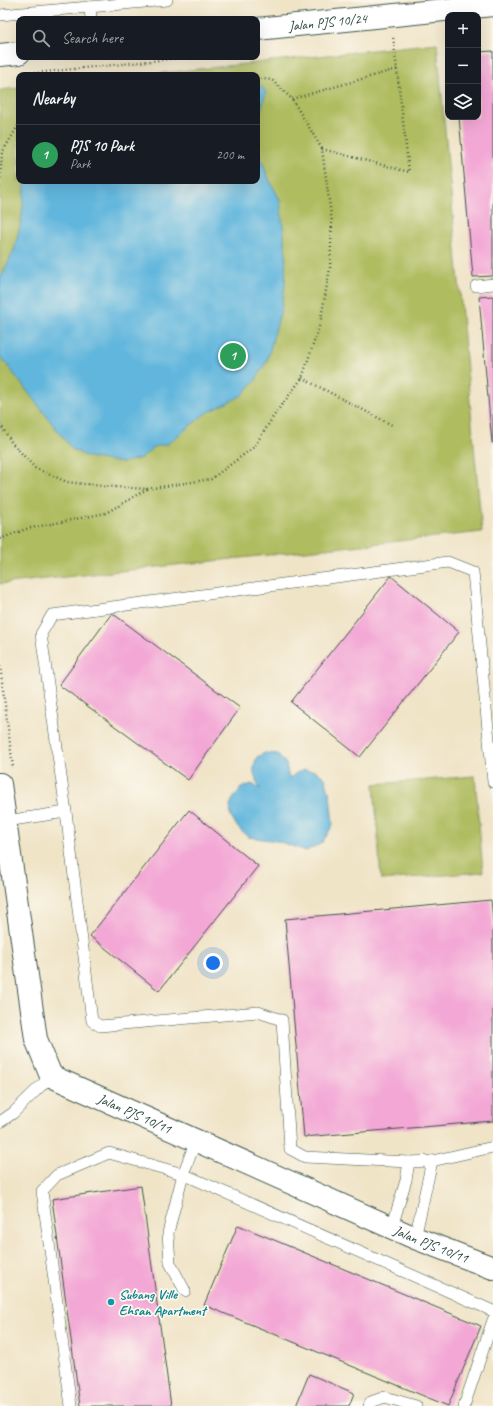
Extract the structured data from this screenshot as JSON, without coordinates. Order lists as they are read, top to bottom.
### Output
{
  "streets": {
    "street": ["Jalan PJS 10/24", "Jalan PJS 10/11"]
  },
  "places": ["Subang Ville Ehsan Apartment"],
  "page": {
    "map_buttons": ["+", "−"],
    "search": "Search here",
    "heading": "Nearby",
    "list": [
      {
        "mark": "1",
        "name": "PJS 10 Park",
        "note": "Park",
        "value": "200 m"
      }
    ],
    "pins": "1"
  }
}
